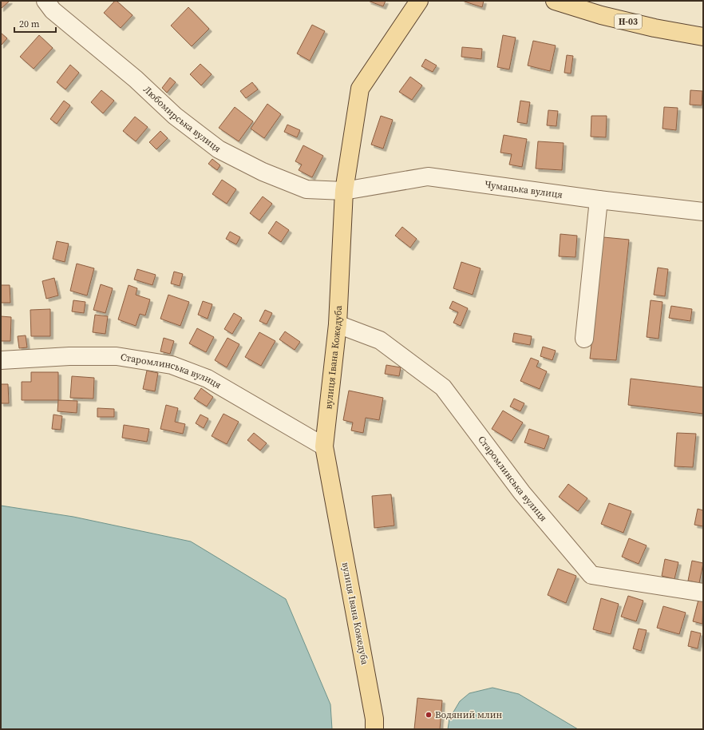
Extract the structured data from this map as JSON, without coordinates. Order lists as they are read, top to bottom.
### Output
{
  "streets": {
    "main road": ["Н-03", "вулиця Івана Кожедуба"],
    "street": ["Любомирська вулиця", "Чумацька вулиця", "Старомлинська вулиця"]
  },
  "crossings": [
    ["Любомирська вулиця", "Чумацька вулиця"],
    ["Любомирська вулиця", "вулиця Івана Кожедуба"],
    ["Чумацька вулиця", "вулиця Івана Кожедуба"],
    ["вулиця Івана Кожедуба", "Старомлинська вулиця"]
  ],
  "places": ["Водяний млин"],
  "scale_bar": "20 m"
}
